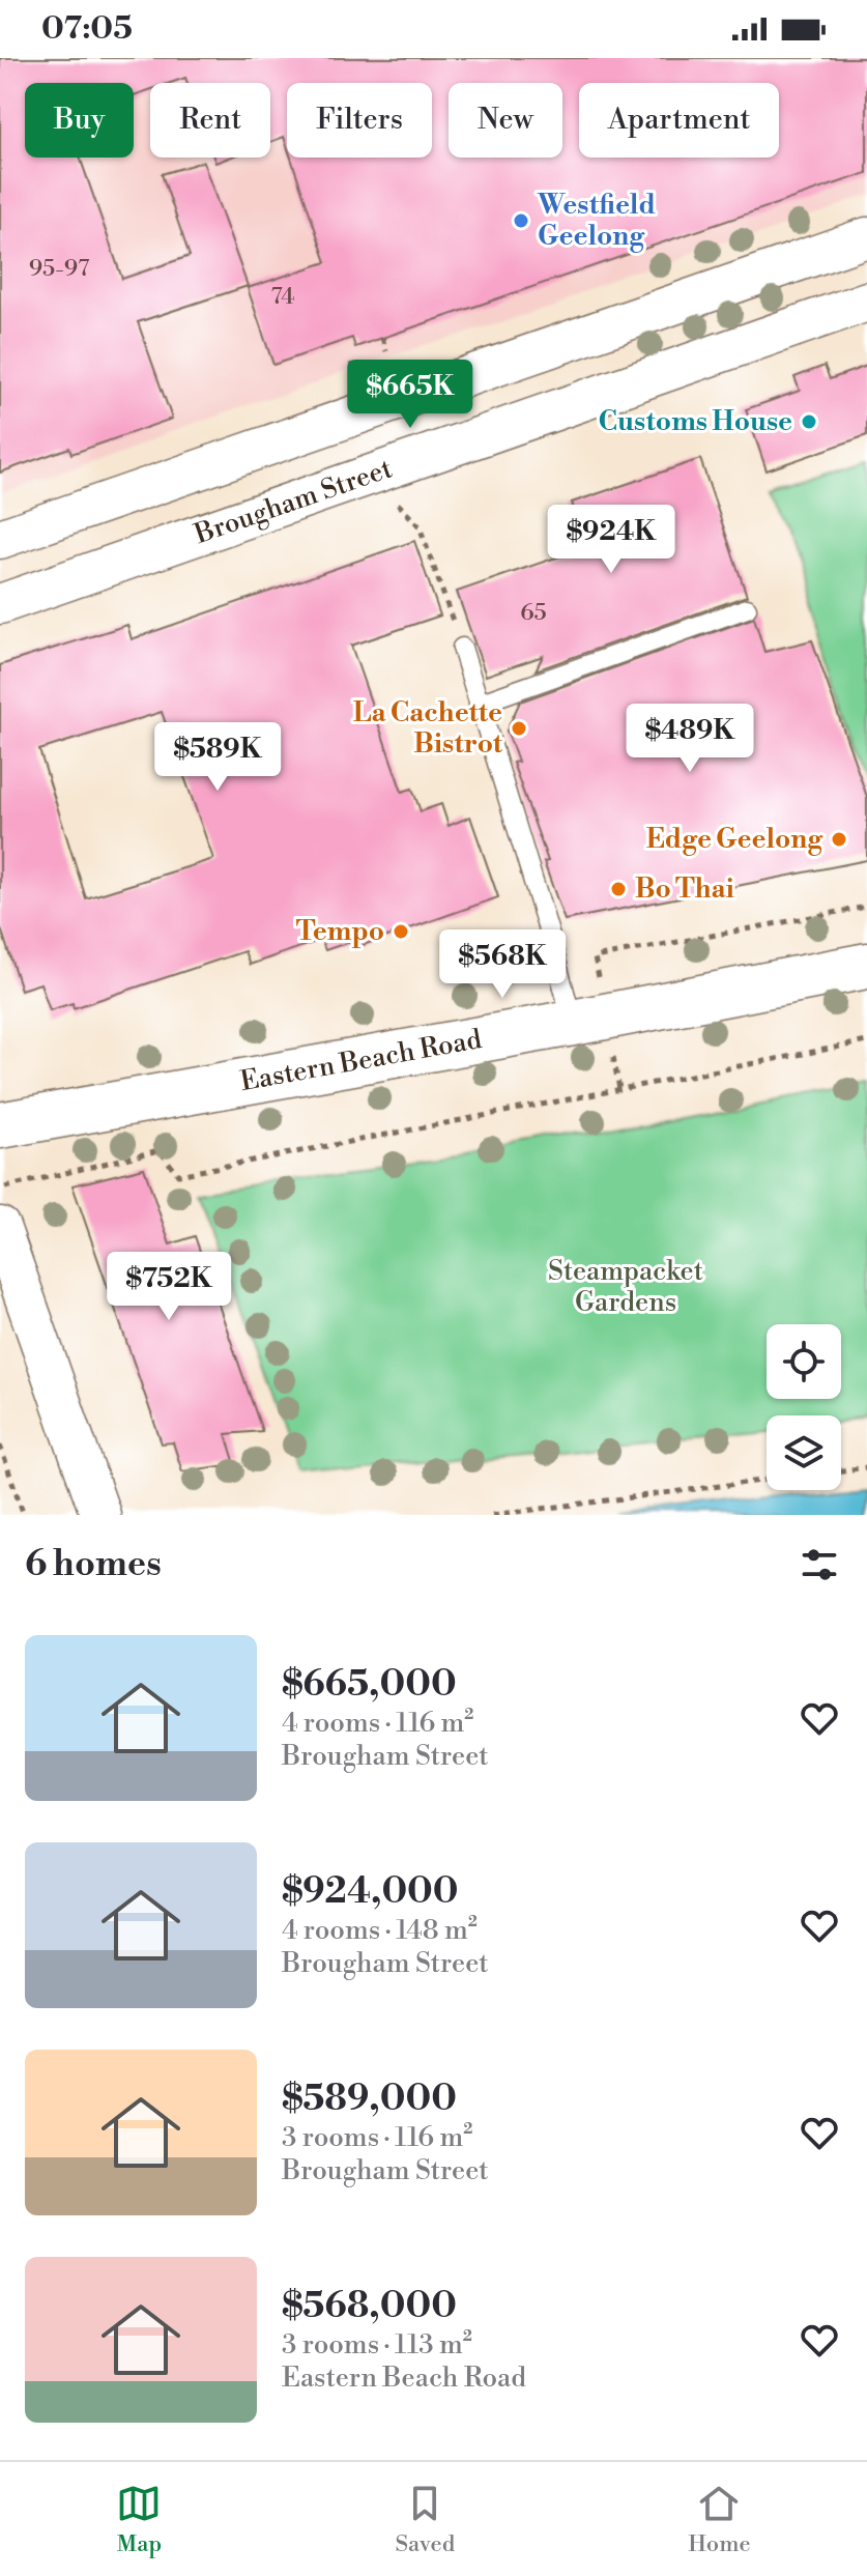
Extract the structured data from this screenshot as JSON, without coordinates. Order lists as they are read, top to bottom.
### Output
{
  "streets": {
    "street": ["Brougham Street", "Eastern Beach Road"]
  },
  "parks": ["Steampacket Gardens"],
  "places": [
    "Westfield Geelong",
    "Customs House",
    "La Cachette Bistrot",
    "Edge Geelong",
    "Bo Thai",
    "Tempo"
  ],
  "house_numbers": ["95-97", "74", "65"],
  "page": {
    "status": "07:05",
    "chip": [
      "Buy",
      "Rent",
      "Filters",
      "New",
      "Apartment"
    ],
    "price": [
      "$665K",
      "$924K",
      "$489K",
      "$589K",
      "$568K",
      "$752K"
    ],
    "heading": "6 homes",
    "list": [
      {
        "name": "$665,000",
        "note": "4 rooms · 116 m² · Brougham Street"
      },
      {
        "name": "$924,000",
        "note": "4 rooms · 148 m² · Brougham Street"
      },
      {
        "name": "$589,000",
        "note": "3 rooms · 116 m² · Brougham Street"
      },
      {
        "name": "$568,000",
        "note": "3 rooms · 113 m² · Eastern Beach Road"
      }
    ],
    "tabs": ["Map", "Saved", "Home"]
  }
}
